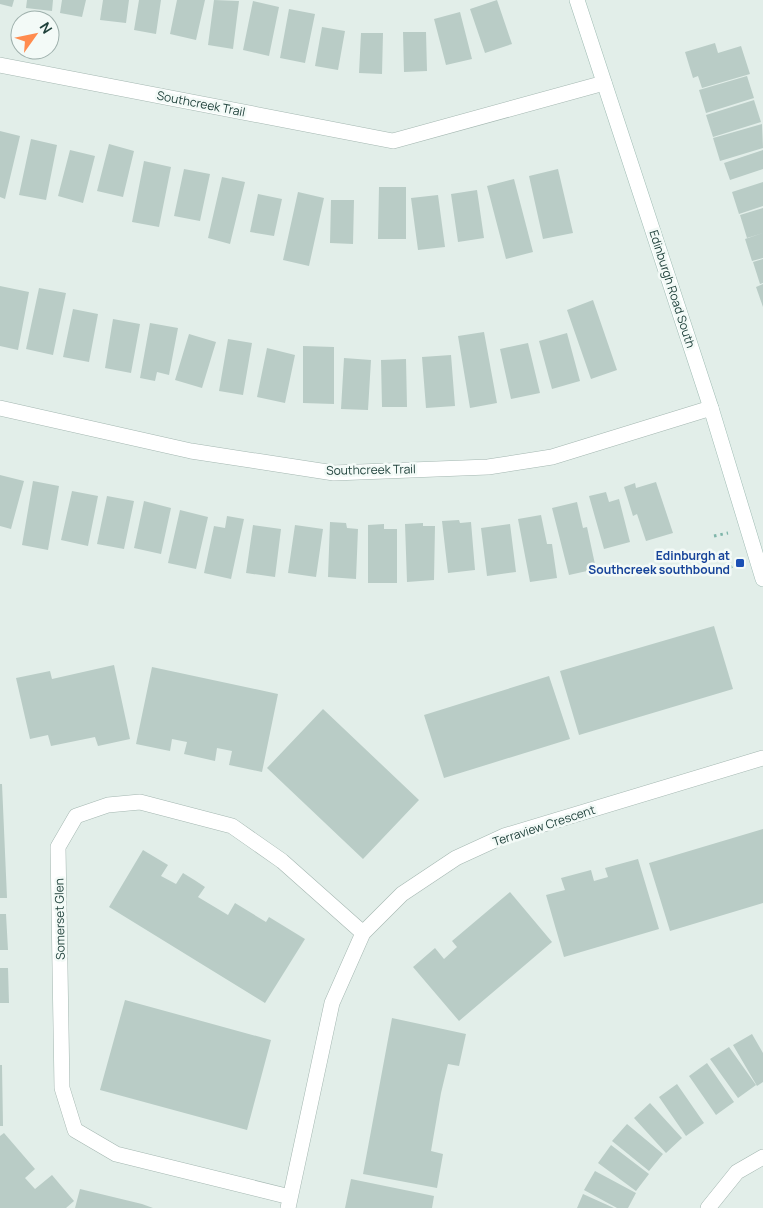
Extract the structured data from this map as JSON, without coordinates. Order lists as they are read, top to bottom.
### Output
{
  "streets": {
    "street": [
      "Southcreek Trail",
      "Edinburgh Road South",
      "Terraview Crescent",
      "Somerset Glen"
    ]
  },
  "crossings": [
    ["Southcreek Trail", "Edinburgh Road South"],
    ["Terraview Crescent", "Somerset Glen"]
  ],
  "places": {
    "transit": ["Edinburgh at Southcreek southbound"]
  },
  "north": "top right"
}
